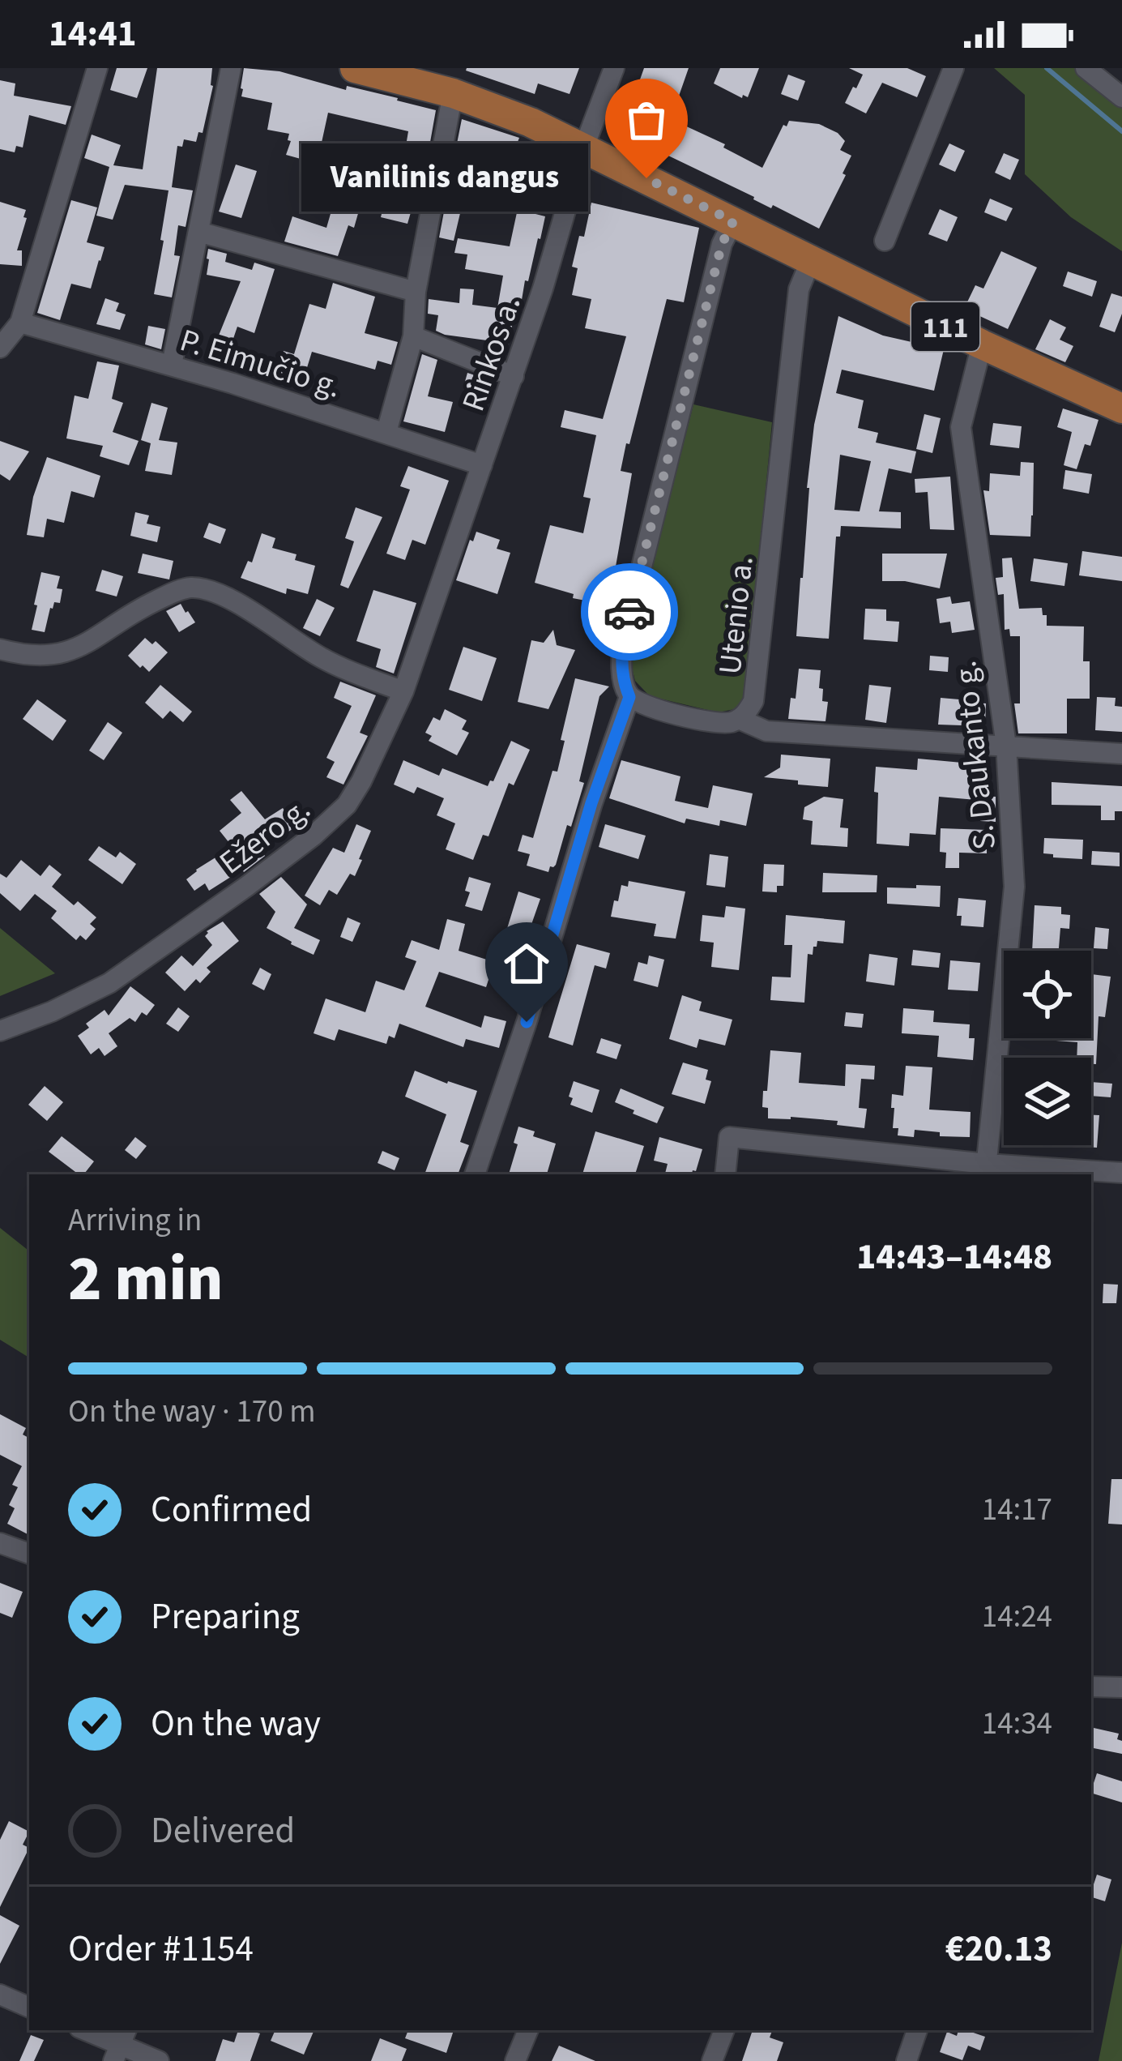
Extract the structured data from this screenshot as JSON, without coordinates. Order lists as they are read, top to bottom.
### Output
{
  "streets": {
    "main road": ["111"],
    "street": [
      "Rinkos a.",
      "P. Eimučio g.",
      "Utenio a.",
      "S. Daukanto g.",
      "Ežero g."
    ]
  },
  "crossings": [
    ["111", "Rinkos a."],
    ["111", "Utenio a."],
    ["111", "S. Daukanto g."],
    ["Rinkos a.", "P. Eimučio g."],
    ["Rinkos a.", "Ežero g."]
  ],
  "places": ["Vanilinis dangus"],
  "page": {
    "status": "14:41",
    "bubble": "Vanilinis dangus",
    "heading": ["2 min", "Arriving in", "14:43–14:48"],
    "panel": ["Order #1154", "€20.13"],
    "bar": "On the way · 170 m",
    "list": [
      ["Confirmed", "14:17"],
      ["Preparing", "14:24"],
      ["On the way", "14:34"],
      "Delivered"
    ]
  }
}
